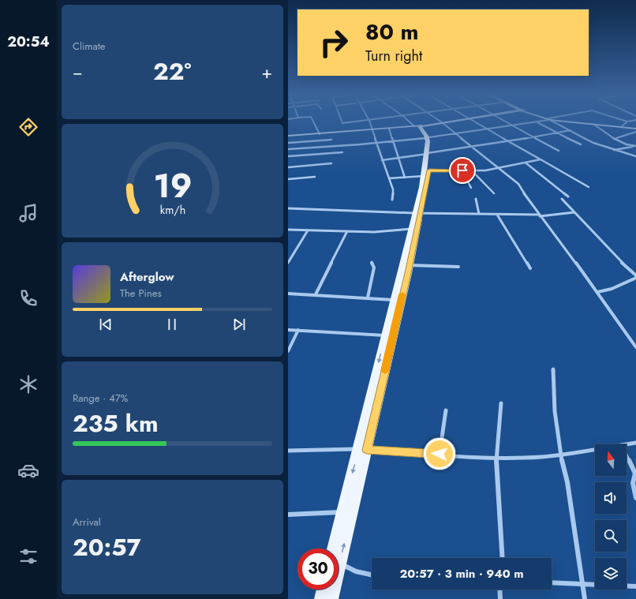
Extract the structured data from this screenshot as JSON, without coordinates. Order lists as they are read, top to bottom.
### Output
{
  "north": "top",
  "page": {
    "tabs": "20:54",
    "tile": [
      "Climate",
      ["Range · 47%", "235 km"],
      ["Arrival", "20:57"]
    ],
    "turn": ["80 m", "Turn right"],
    "heat": ["−", "22°", "+"],
    "song": ["Afterglow", "The Pines"],
    "limit": "30",
    "trip": "20:57 · 3 min · 940 m",
    "gauge": ["19", "km/h"]
  }
}
